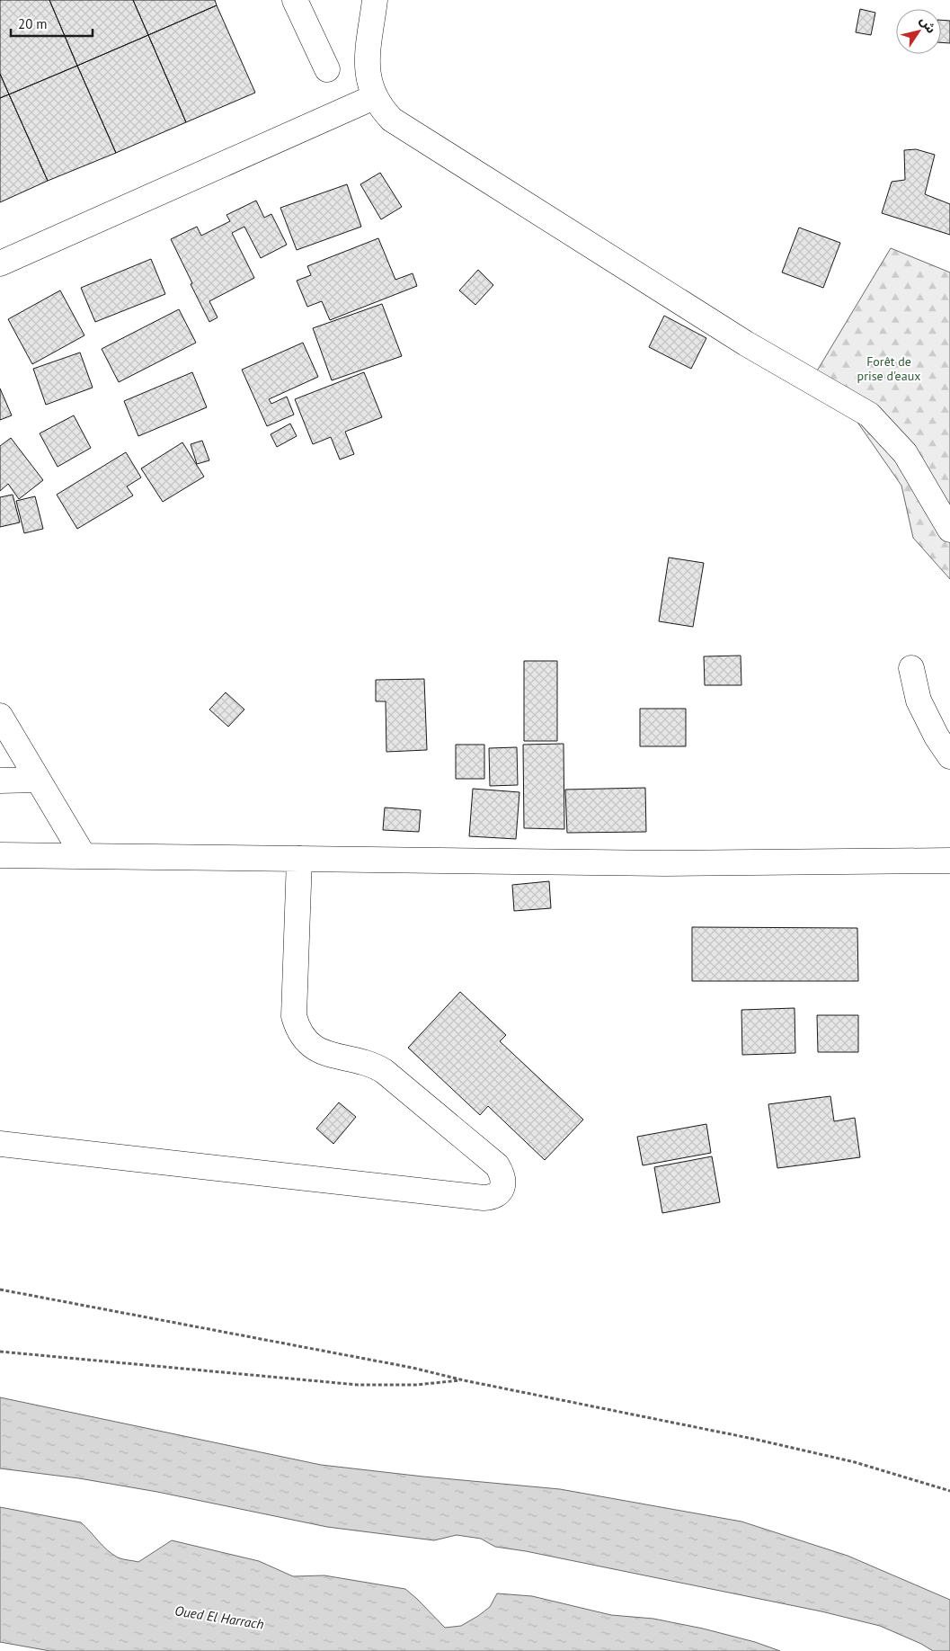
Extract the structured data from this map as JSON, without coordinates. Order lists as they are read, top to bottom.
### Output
{
  "water": ["Oued El Harrach"],
  "parks": ["Forêt de prise d'eaux"],
  "scale_bar": "20 m",
  "north": "top right"
}
